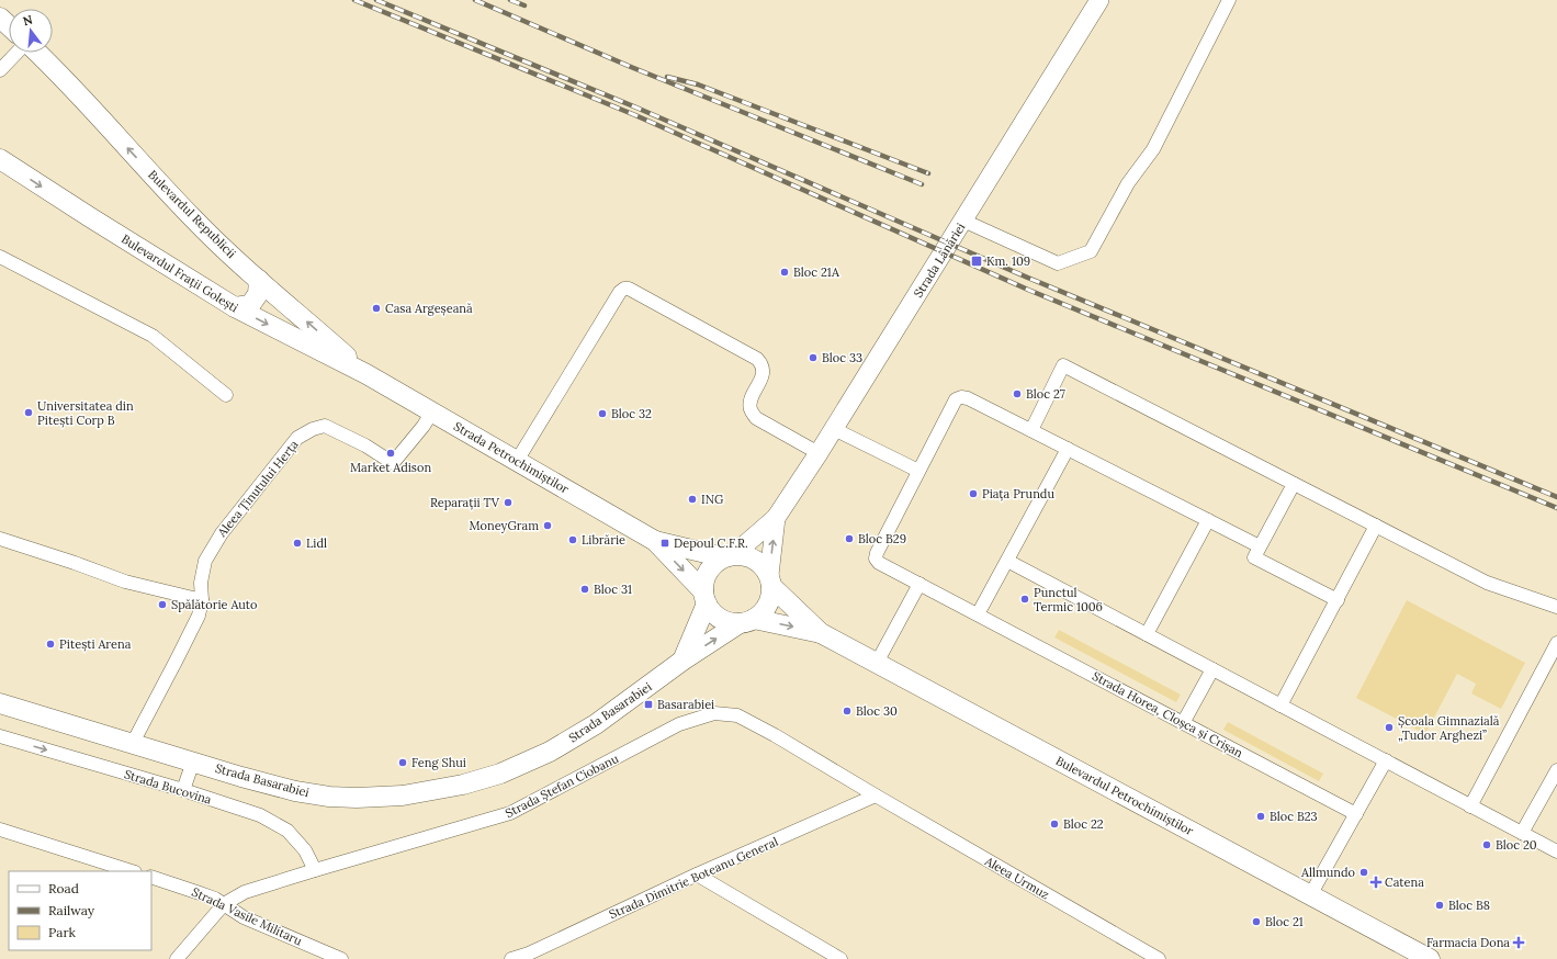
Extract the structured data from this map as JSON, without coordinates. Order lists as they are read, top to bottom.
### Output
{
  "streets": {
    "main road": [
      "Bulevardul Republicii",
      "Bulevardul Frații Golești",
      "Strada Petrochimiștilor",
      "Strada Basarabiei",
      "Bulevardul Petrochimiștilor"
    ],
    "street": [
      "Strada Lânăriei",
      "Aleea Ținutului Herța",
      "Strada Horea, Cloșca și Crișan",
      "Strada Ștefan Ciobanu",
      "Strada Bucovina",
      "Strada Dimitrie Boteanu General",
      "Aleea Urmuz",
      "Strada Vasile Militaru"
    ]
  },
  "crossings": [
    ["Bulevardul Republicii", "Bulevardul Frații Golești"],
    ["Bulevardul Republicii", "Strada Petrochimiștilor"],
    ["Bulevardul Frații Golești", "Strada Petrochimiștilor"],
    ["Strada Petrochimiștilor", "Aleea Ținutului Herța"],
    ["Strada Petrochimiștilor", "Strada Basarabiei"],
    ["Strada Petrochimiștilor", "Bulevardul Petrochimiștilor"],
    ["Aleea Ținutului Herța", "Strada Basarabiei"],
    ["Strada Basarabiei", "Bulevardul Petrochimiștilor"],
    ["Strada Ștefan Ciobanu", "Strada Bucovina"],
    ["Strada Ștefan Ciobanu", "Strada Dimitrie Boteanu General"],
    ["Strada Ștefan Ciobanu", "Aleea Urmuz"],
    ["Strada Ștefan Ciobanu", "Strada Vasile Militaru"],
    ["Strada Dimitrie Boteanu General", "Aleea Urmuz"]
  ],
  "one_way": ["Bulevardul Republicii", "Bulevardul Frații Golești"],
  "places": {
    "transit": ["Km. 109", "Depoul C.F.R.", "Basarabiei"],
    "other": [
      "Bloc 21A",
      "Casa Argeșeană",
      "Bloc 33",
      "Bloc 27",
      "Universitatea din Pitești Corp B",
      "Bloc 32",
      "Market Adison",
      "Piața Prundu",
      "ING",
      "Reparații TV",
      "MoneyGram",
      "Bloc B29",
      "Librărie",
      "Lidl",
      "Bloc 31",
      "Punctul Termic 1006",
      "Spălătorie Auto",
      "Pitești Arena",
      "Bloc 30",
      "Școala Gimnazială „Tudor Arghezi”",
      "Feng Shui",
      "Bloc B23",
      "Bloc 22",
      "Bloc 20",
      "Allmundo",
      "Bloc B8",
      "Bloc 21"
    ],
    "health": ["Catena", "Farmacia Dona"]
  },
  "legend": ["Road", "Railway", "Park"],
  "north": "top"
}
